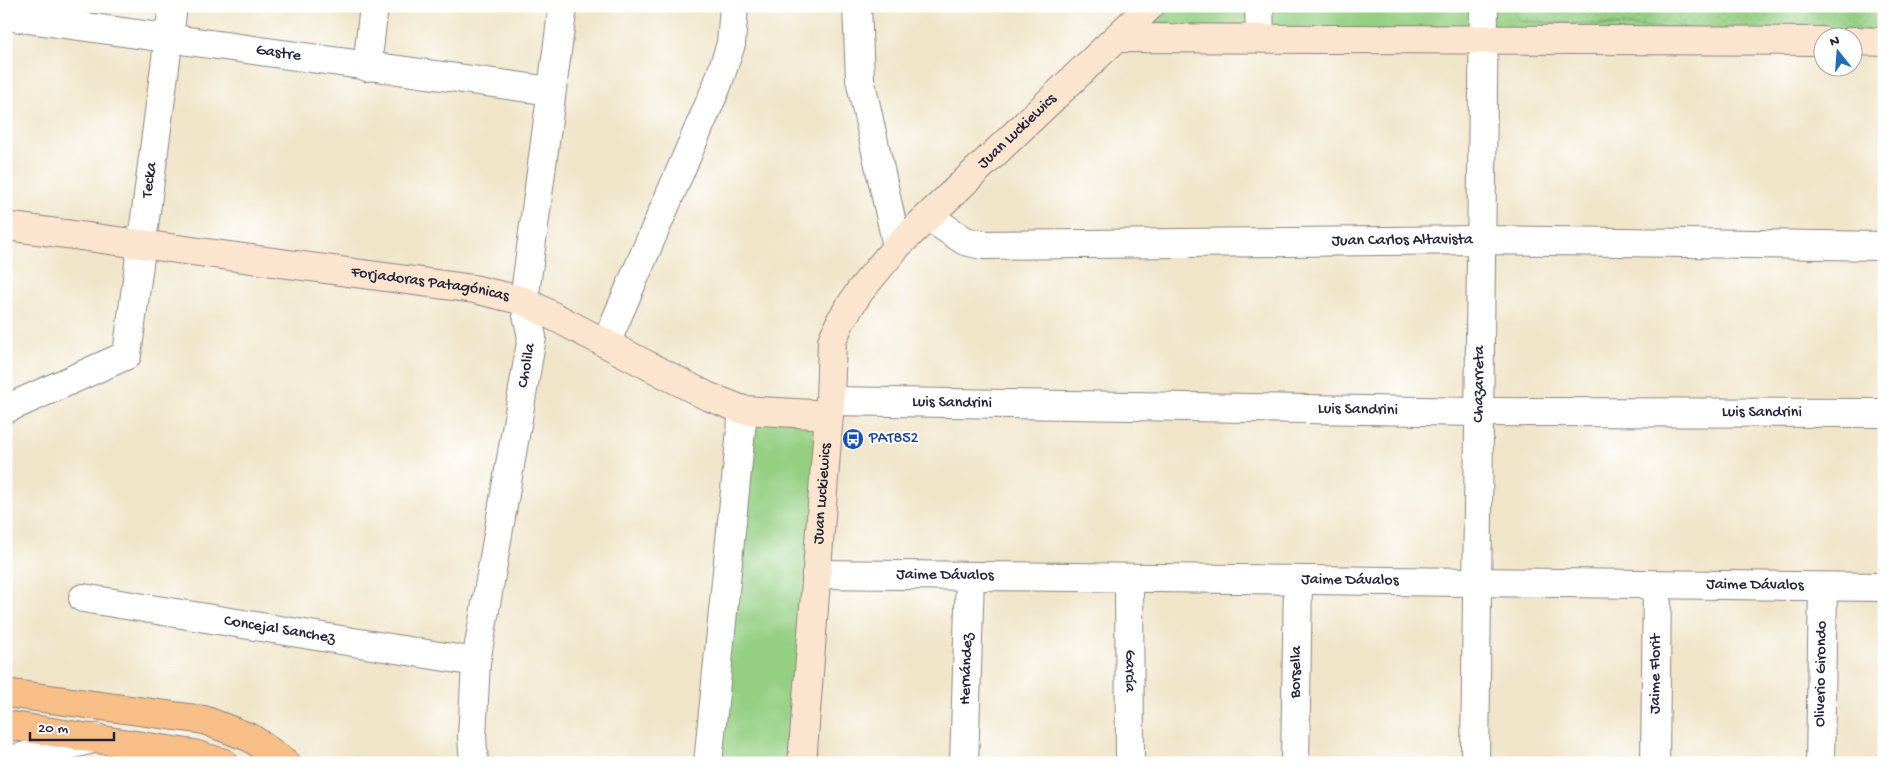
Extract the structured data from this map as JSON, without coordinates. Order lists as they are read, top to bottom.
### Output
{
  "streets": {
    "main road": ["Juan Luckiewics", "Forjadoras Patagónicas"],
    "street": [
      "Gastre",
      "Tecka",
      "Juan Carlos Altavista",
      "Cholila",
      "Chazarreta",
      "Luis Sandrini",
      "Jaime Dávalos",
      "Concejal Sanchez",
      "Hernández",
      "García",
      "Borsella",
      "Jaime Florit",
      "Oliverio Girondo"
    ]
  },
  "crossings": [
    ["Gastre", "Tecka"],
    ["Gastre", "Cholila"],
    ["Juan Luckiewics", "Juan Carlos Altavista"],
    ["Juan Luckiewics", "Forjadoras Patagónicas"],
    ["Juan Luckiewics", "Luis Sandrini"],
    ["Juan Luckiewics", "Jaime Dávalos"],
    ["Tecka", "Forjadoras Patagónicas"],
    ["Juan Carlos Altavista", "Chazarreta"],
    ["Forjadoras Patagónicas", "Cholila"],
    ["Forjadoras Patagónicas", "Luis Sandrini"],
    ["Cholila", "Concejal Sanchez"],
    ["Chazarreta", "Luis Sandrini"],
    ["Chazarreta", "Jaime Dávalos"],
    ["Jaime Dávalos", "Hernández"],
    ["Jaime Dávalos", "García"],
    ["Jaime Dávalos", "Borsella"],
    ["Jaime Dávalos", "Jaime Florit"],
    ["Jaime Dávalos", "Oliverio Girondo"]
  ],
  "places": {
    "bus stop": ["PAT852"]
  },
  "scale_bar": "20 m",
  "north": "top"
}
